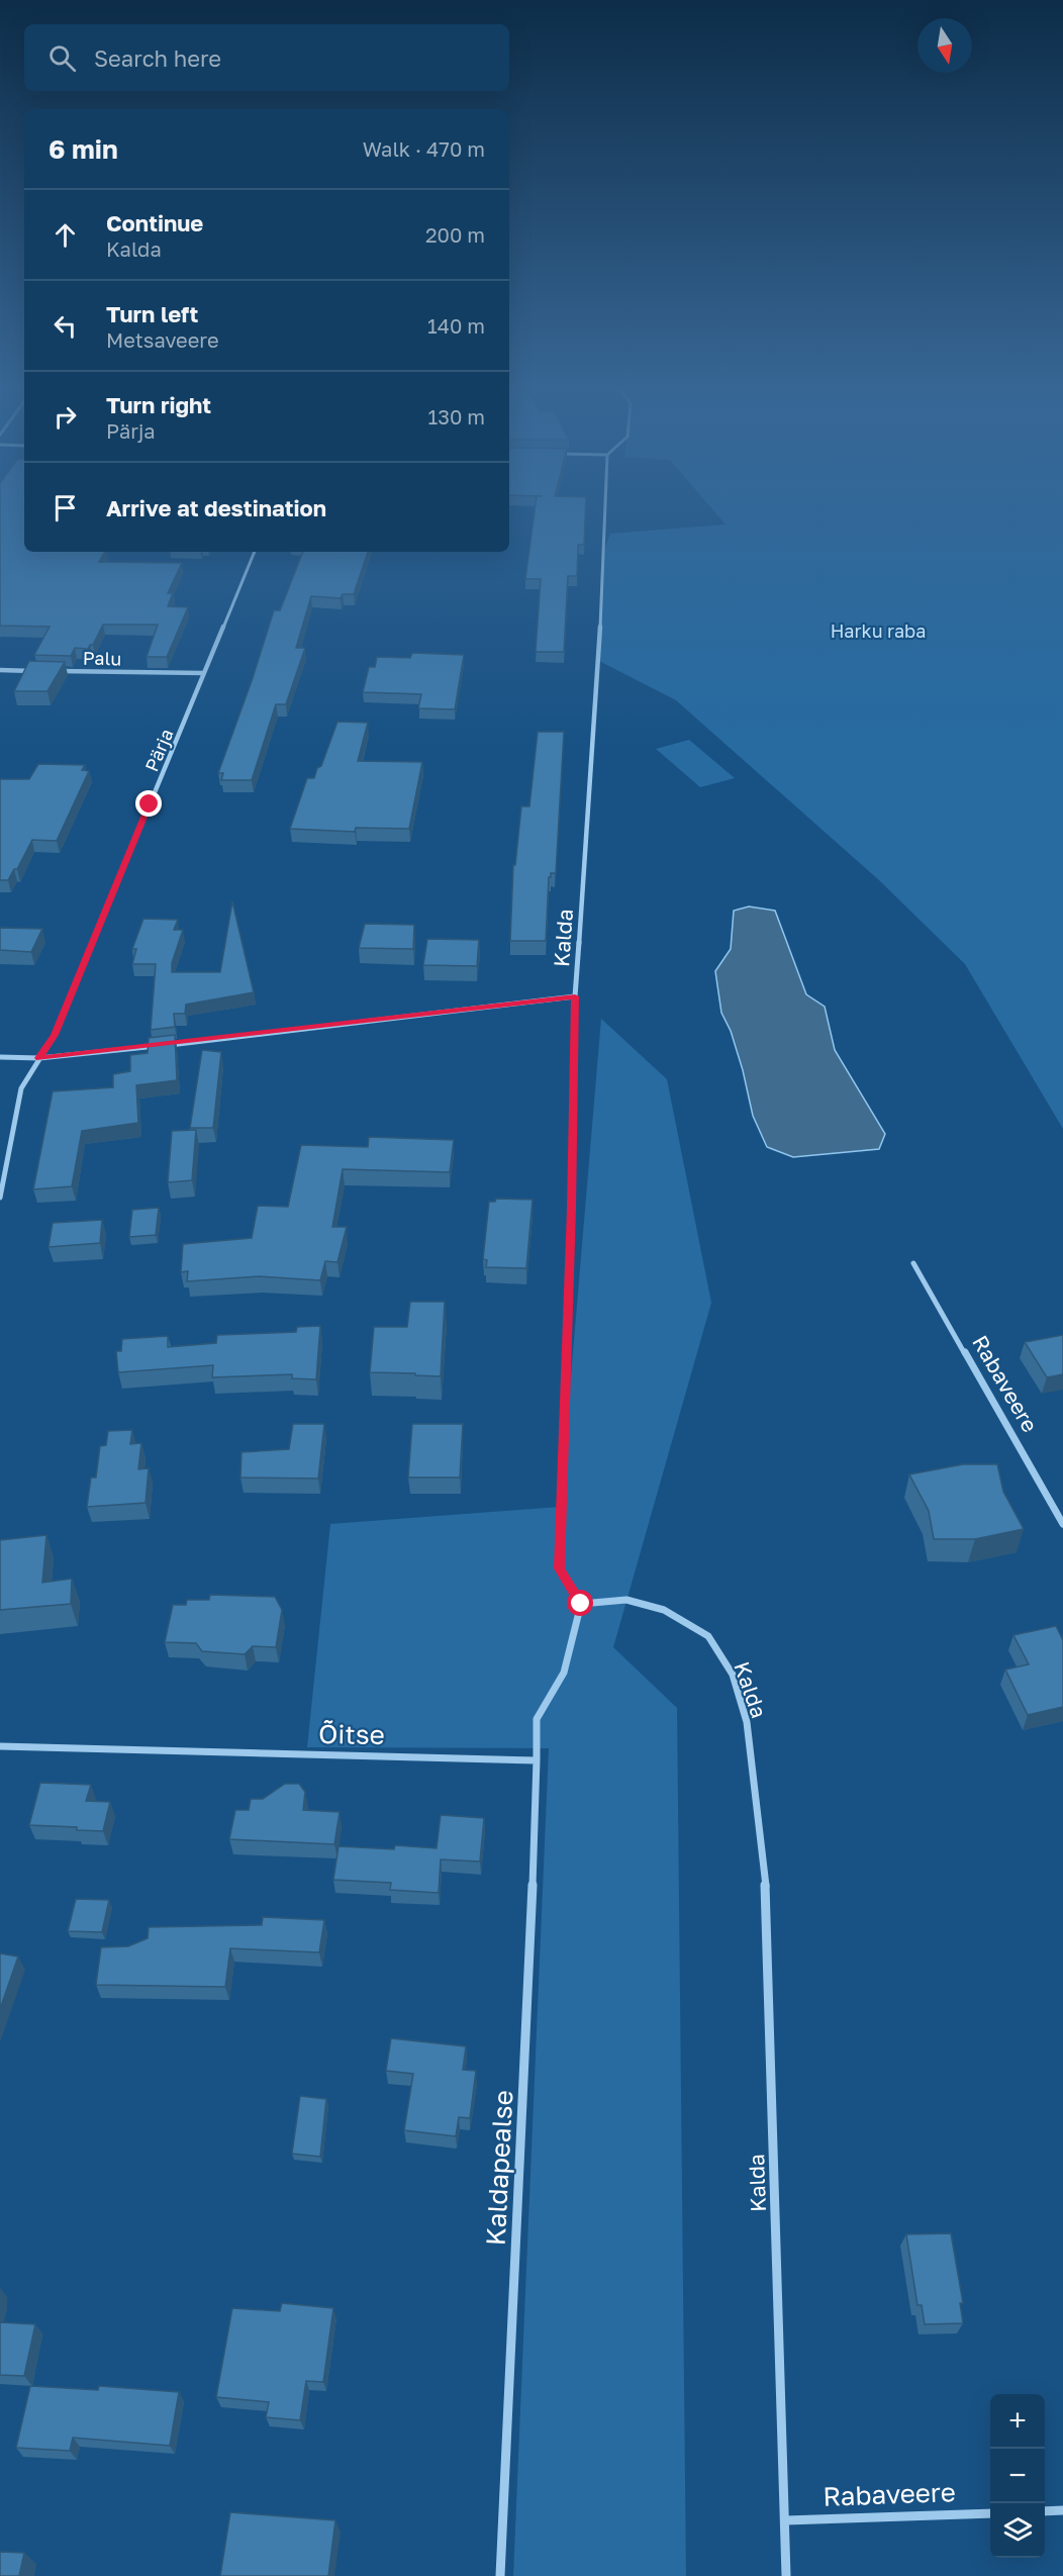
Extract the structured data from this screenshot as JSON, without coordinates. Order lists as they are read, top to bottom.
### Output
{
  "streets": {
    "street": [
      "Palu",
      "Pärja",
      "Kalda",
      "Rabaveere",
      "Õitse",
      "Kaldapealse"
    ]
  },
  "crossings": [
    ["Palu", "Pärja"],
    ["Kalda", "Rabaveere"],
    ["Õitse", "Kaldapealse"]
  ],
  "parks": ["Harku raba"],
  "north": "bottom",
  "page": {
    "search": "Search here",
    "heading": ["6 min", "Walk · 470 m"],
    "list": [
      ["Continue", "Kalda", "200 m"],
      ["Turn left", "Metsaveere", "140 m"],
      ["Turn right", "Pärja", "130 m"],
      "Arrive at destination"
    ],
    "map_buttons": ["+", "−"]
  }
}
